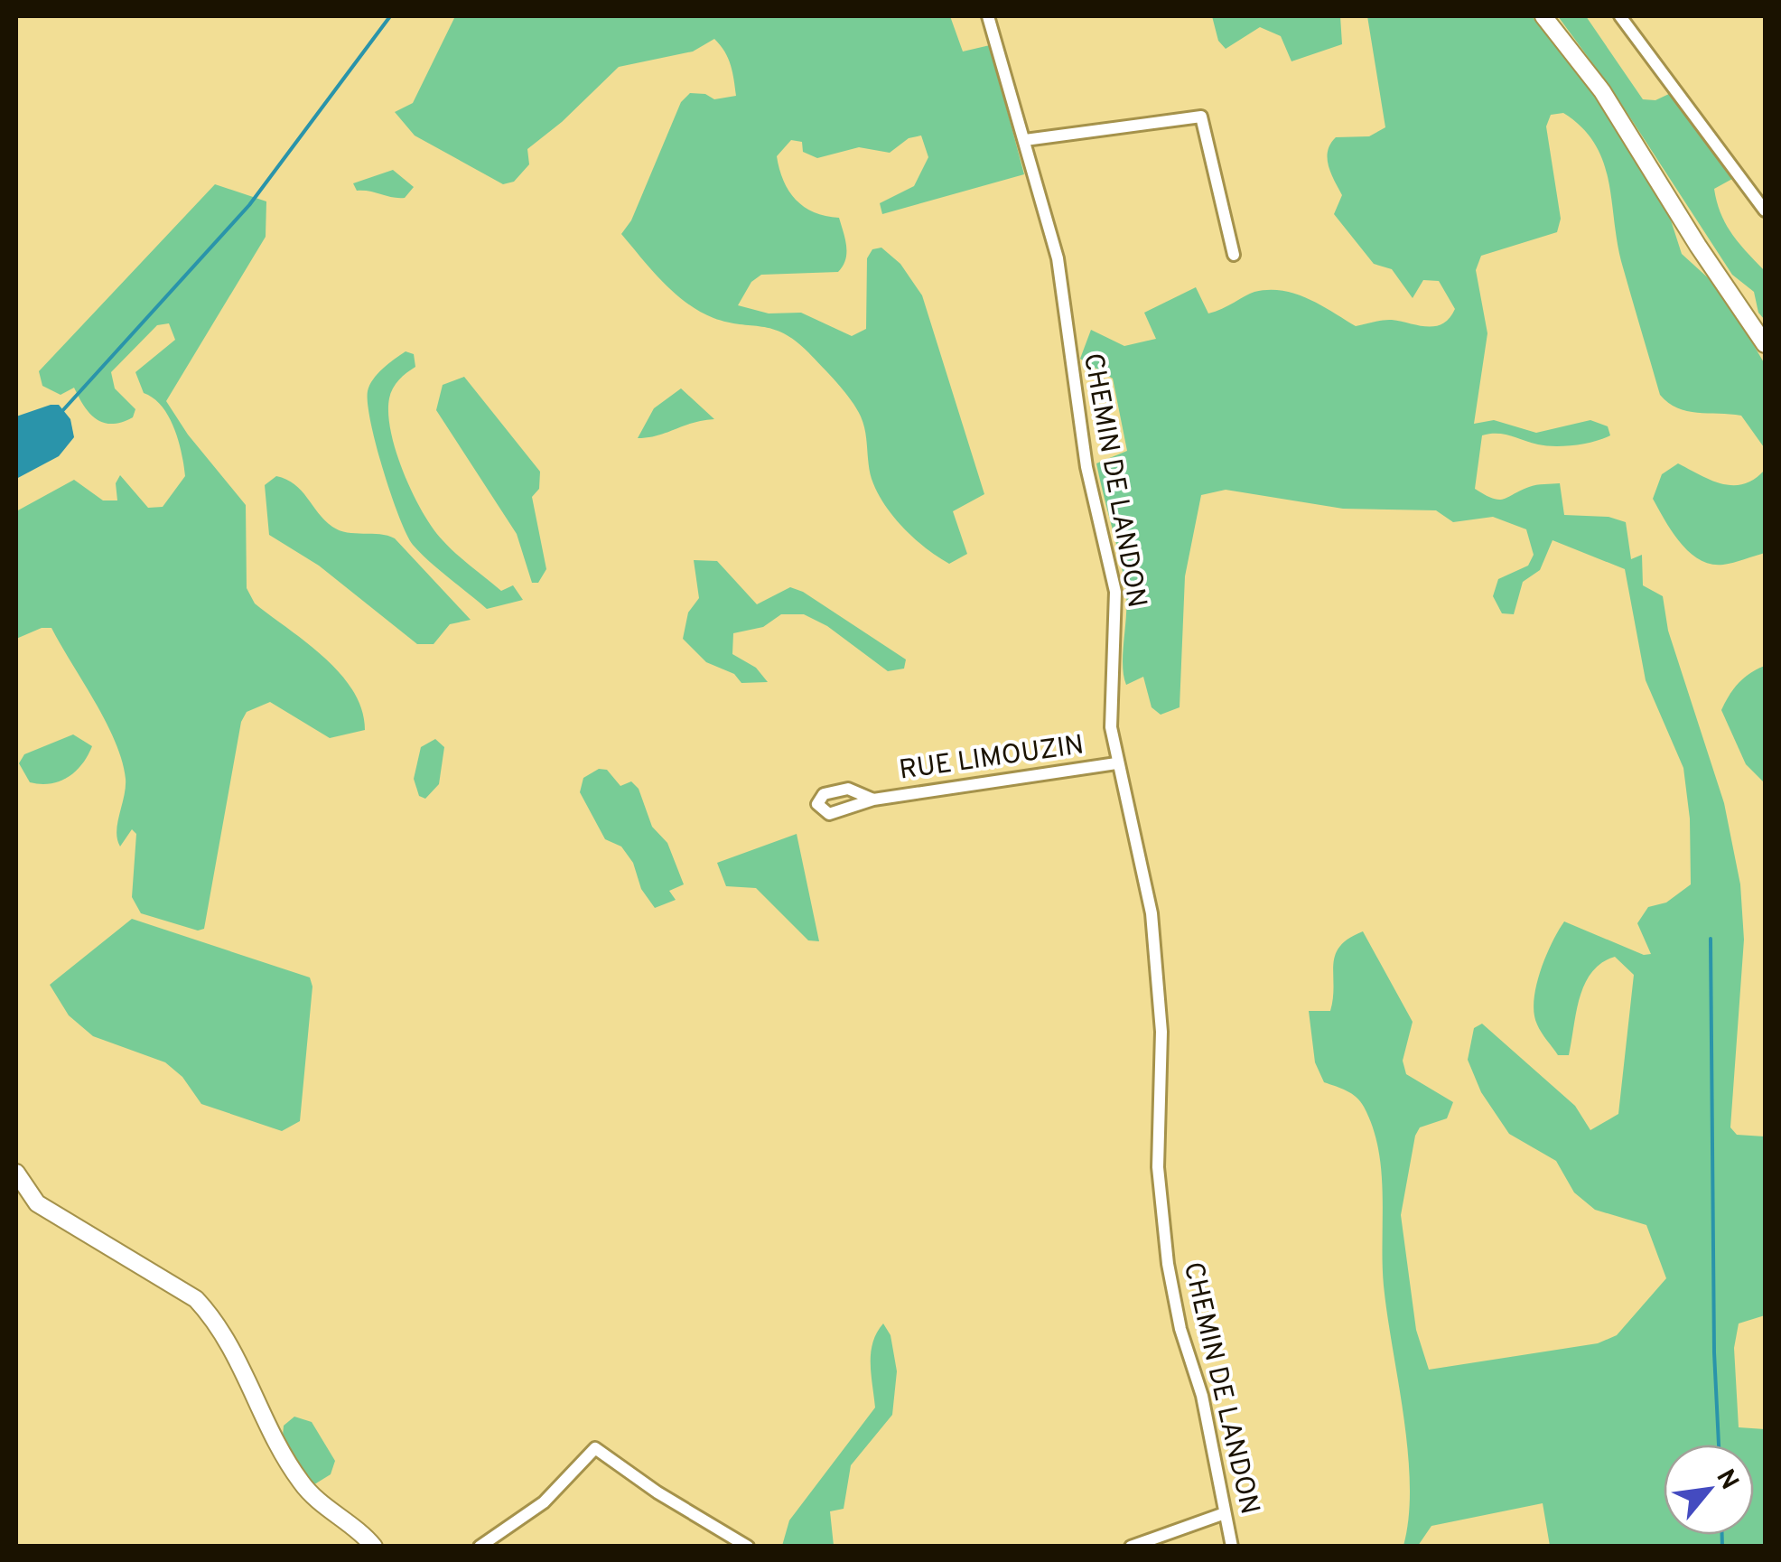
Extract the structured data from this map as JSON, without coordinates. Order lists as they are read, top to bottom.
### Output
{
  "streets": {
    "street": ["CHEMIN DE LANDON", "RUE LIMOUZIN"]
  },
  "crossings": [
    ["CHEMIN DE LANDON", "RUE LIMOUZIN"]
  ],
  "north": "top right"
}
